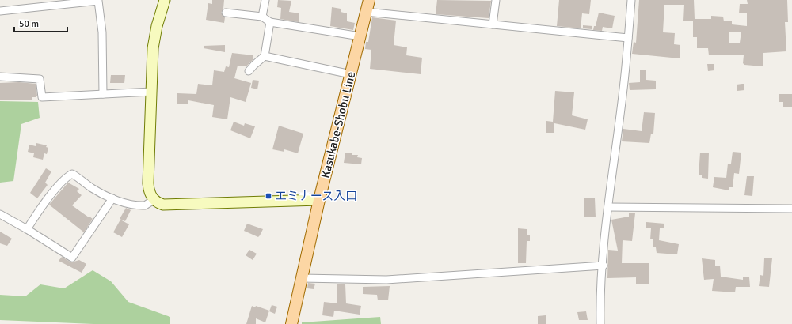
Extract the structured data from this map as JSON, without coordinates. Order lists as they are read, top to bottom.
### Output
{
  "streets": {
    "main road": ["Kasukabe-Shobu Line"]
  },
  "places": {
    "transit": ["エミナース入口"]
  },
  "scale_bar": "50 m"
}
